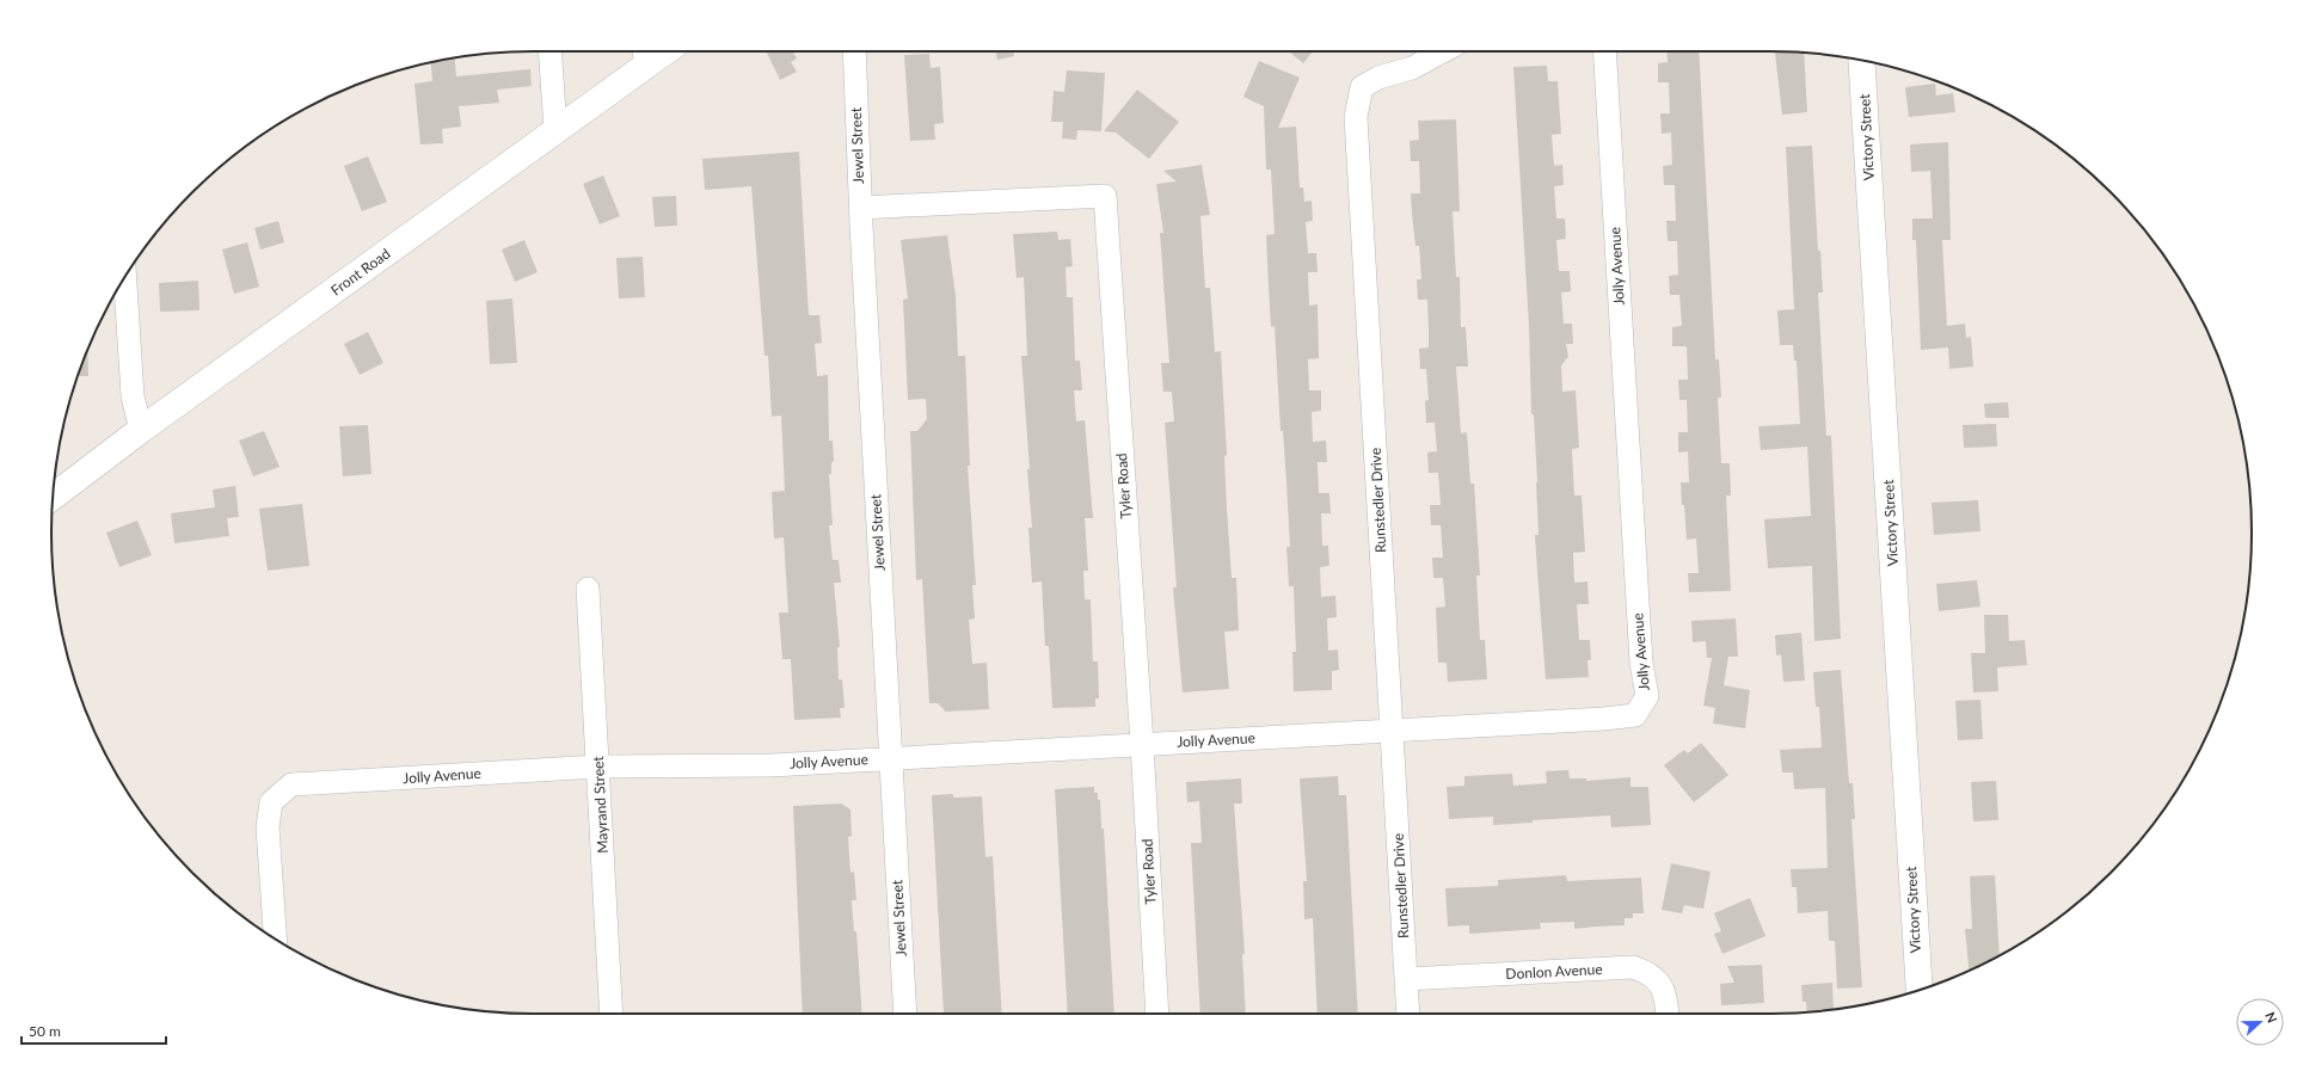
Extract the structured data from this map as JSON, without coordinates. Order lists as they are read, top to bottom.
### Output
{
  "streets": {
    "street": [
      "Victory Street",
      "Jewel Street",
      "Jolly Avenue",
      "Front Road",
      "Tyler Road",
      "Runstedler Drive",
      "Mayrand Street",
      "Donlon Avenue"
    ]
  },
  "crossings": [
    ["Jewel Street", "Jolly Avenue"],
    ["Jewel Street", "Tyler Road"],
    ["Jolly Avenue", "Tyler Road"],
    ["Jolly Avenue", "Runstedler Drive"],
    ["Jolly Avenue", "Mayrand Street"],
    ["Runstedler Drive", "Donlon Avenue"]
  ],
  "scale_bar": "50 m",
  "north": "right"
}
